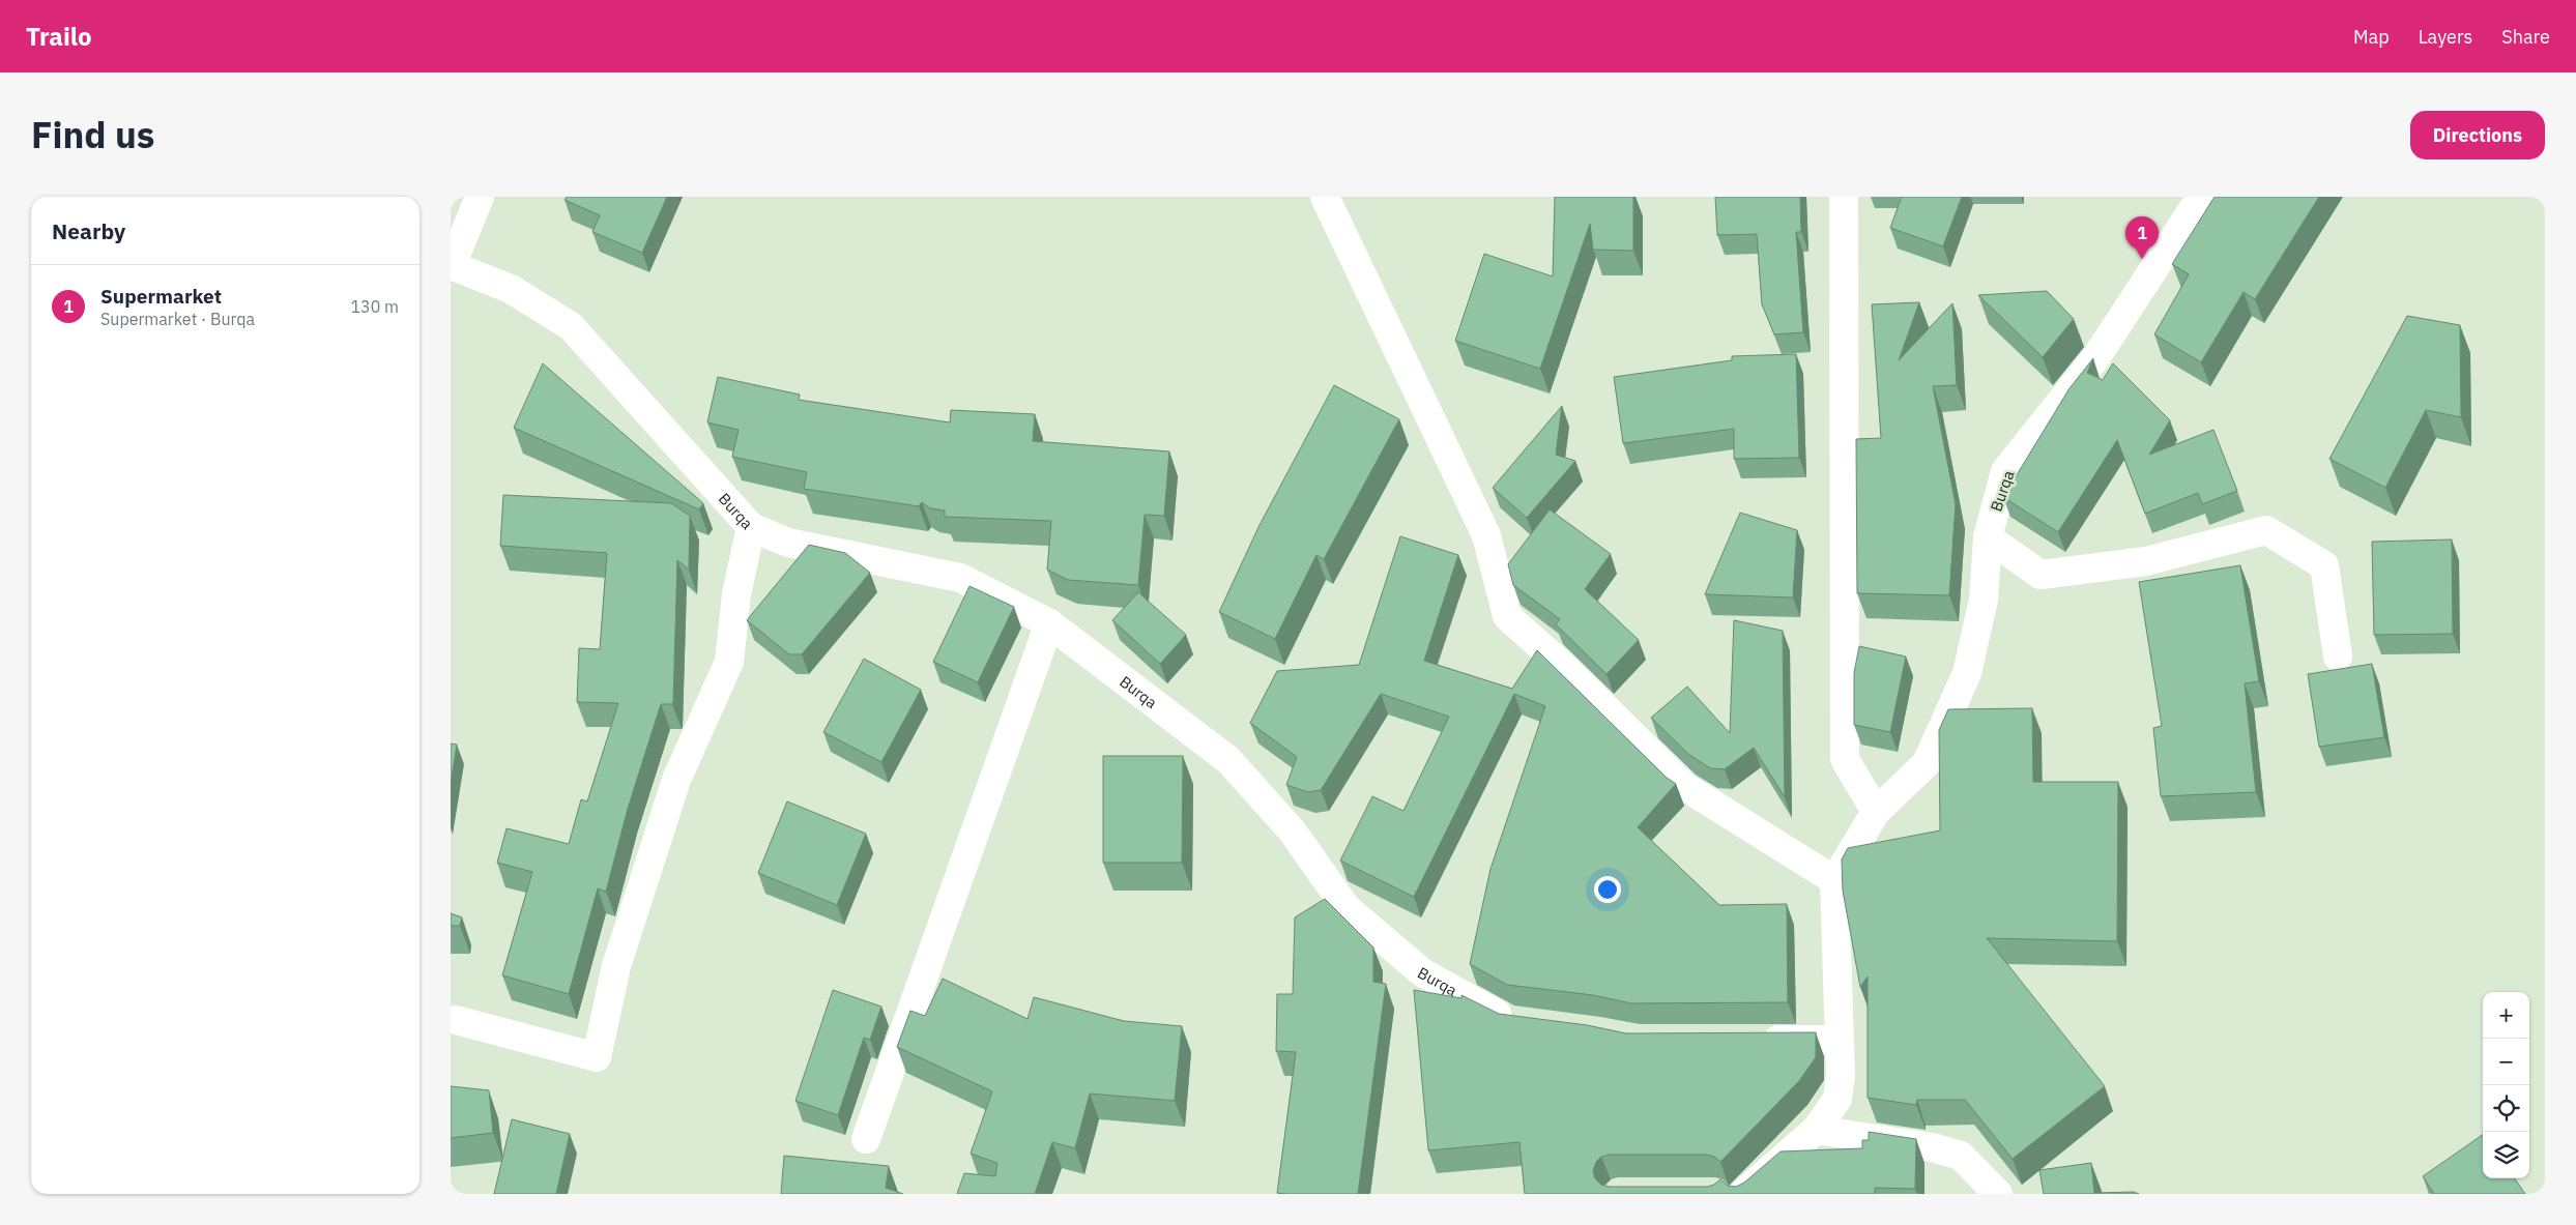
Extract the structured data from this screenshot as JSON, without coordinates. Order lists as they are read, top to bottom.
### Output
{
  "streets": {
    "street": ["Burqa"]
  },
  "page": {
    "header": "Trailo",
    "nav": ["Map", "Layers", "Share"],
    "title": "Find us",
    "buttons": "Directions",
    "heading": "Nearby",
    "pins": "1",
    "list": [
      {
        "mark": "1",
        "name": "Supermarket",
        "note": "Supermarket · Burqa",
        "value": "130 m"
      }
    ],
    "map_buttons": ["+", "−"]
  }
}
